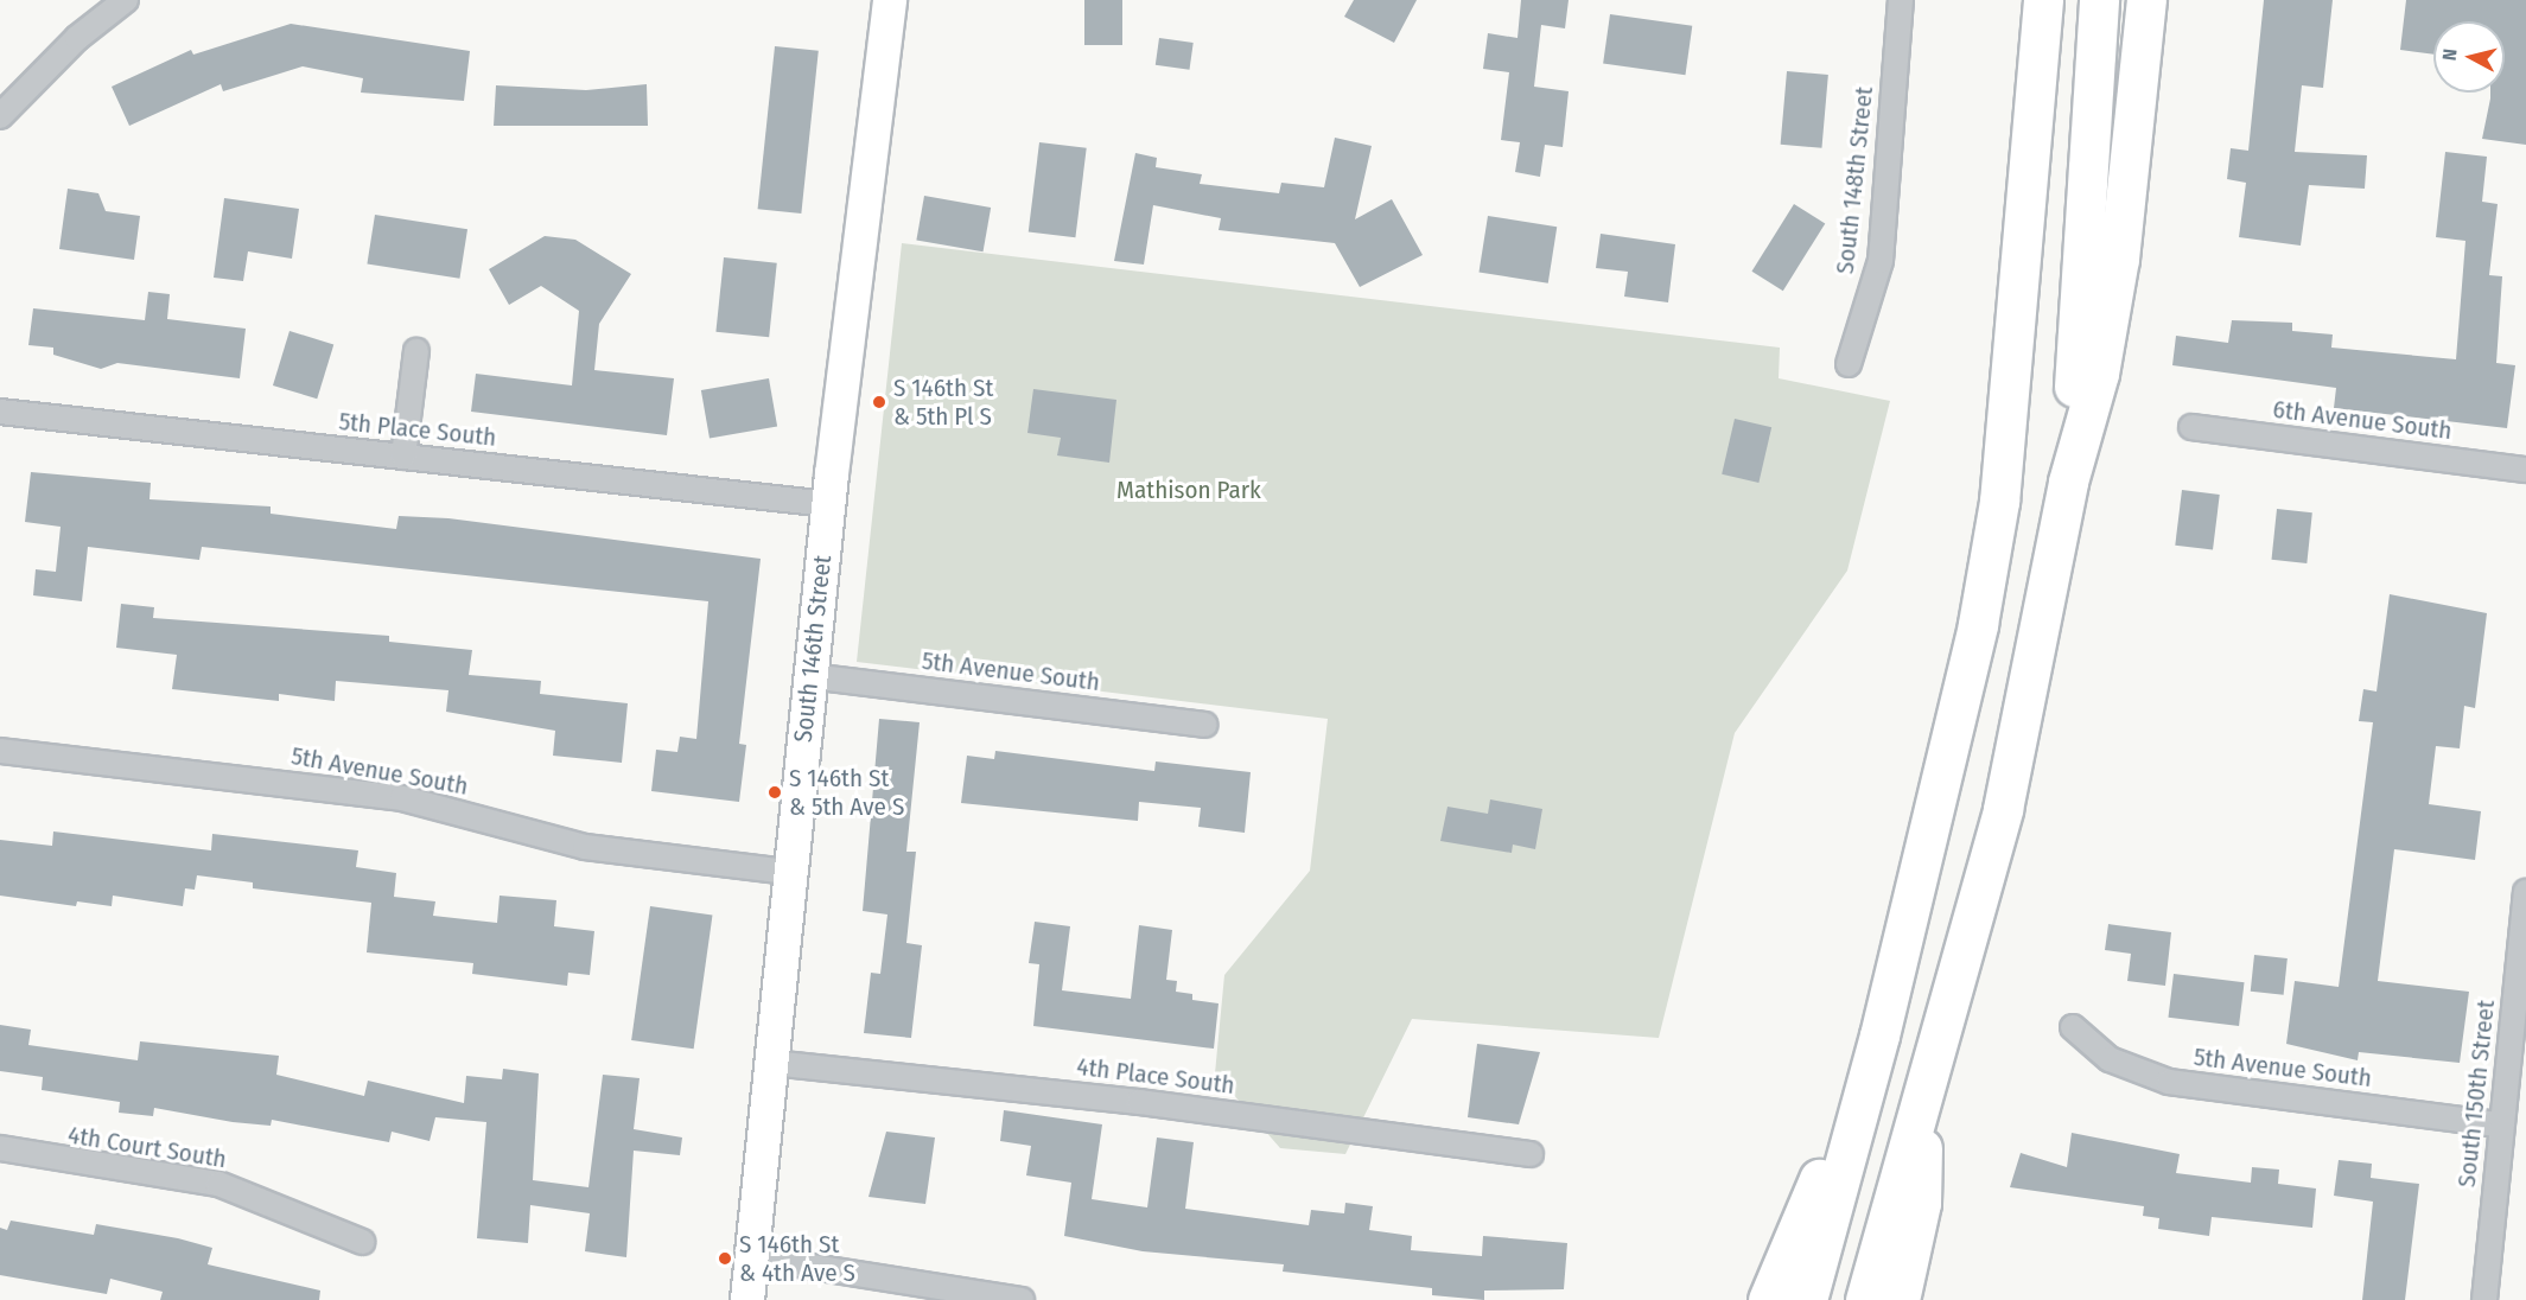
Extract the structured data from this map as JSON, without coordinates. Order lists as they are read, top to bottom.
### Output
{
  "streets": {
    "street": [
      "South 148th Street",
      "6th Avenue South",
      "5th Place South",
      "South 146th Street",
      "5th Avenue South",
      "4th Place South",
      "South 150th Street",
      "4th Court South"
    ]
  },
  "crossings": [
    ["5th Place South", "South 146th Street"],
    ["South 146th Street", "5th Avenue South"],
    ["South 146th Street", "4th Place South"],
    ["5th Avenue South", "South 150th Street"]
  ],
  "parks": ["Mathison Park"],
  "places": ["S 146th St & 5th Pl S", "S 146th St & 5th Ave S", "S 146th St & 4th Ave S"],
  "north": "left"
}
